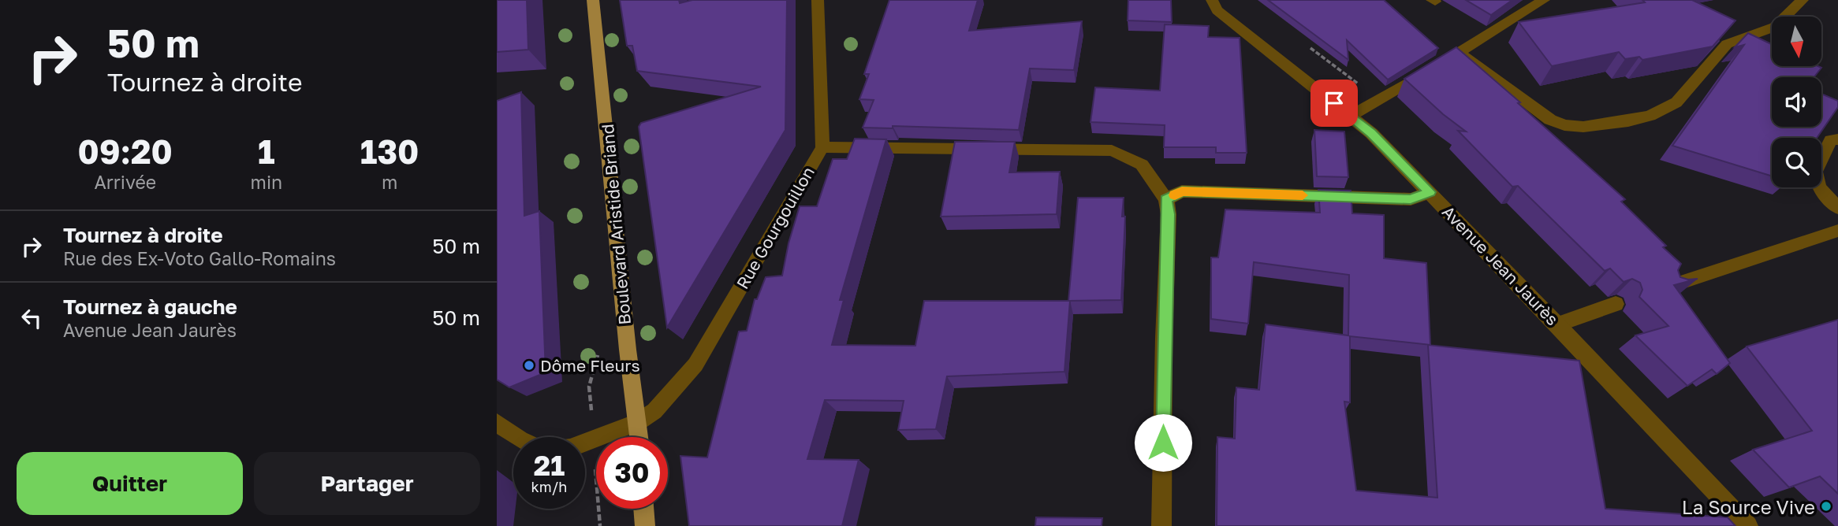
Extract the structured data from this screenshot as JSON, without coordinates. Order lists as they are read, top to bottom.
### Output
{
  "streets": {
    "main road": ["Boulevard Aristide Briand"],
    "street": ["Rue Gourgouillon", "Avenue Jean Jaurès"]
  },
  "crossings": [
    ["Boulevard Aristide Briand", "Rue Gourgouillon"]
  ],
  "places": ["Dôme Fleurs", "La Source Vive"],
  "north": "bottom",
  "page": {
    "turn": ["50 m", "Tournez à droite"],
    "eta": [
      "09:20",
      "Arrivée",
      "1",
      "min",
      "130",
      "m"
    ],
    "list": [
      {
        "name": "Tournez à droite",
        "note": "Rue des Ex-Voto Gallo-Romains",
        "value": "50 m"
      },
      {
        "name": "Tournez à gauche",
        "note": "Avenue Jean Jaurès",
        "value": "50 m"
      }
    ],
    "speed": "21 km/h",
    "limit": "30",
    "buttons": ["Quitter", "Partager"]
  }
}
